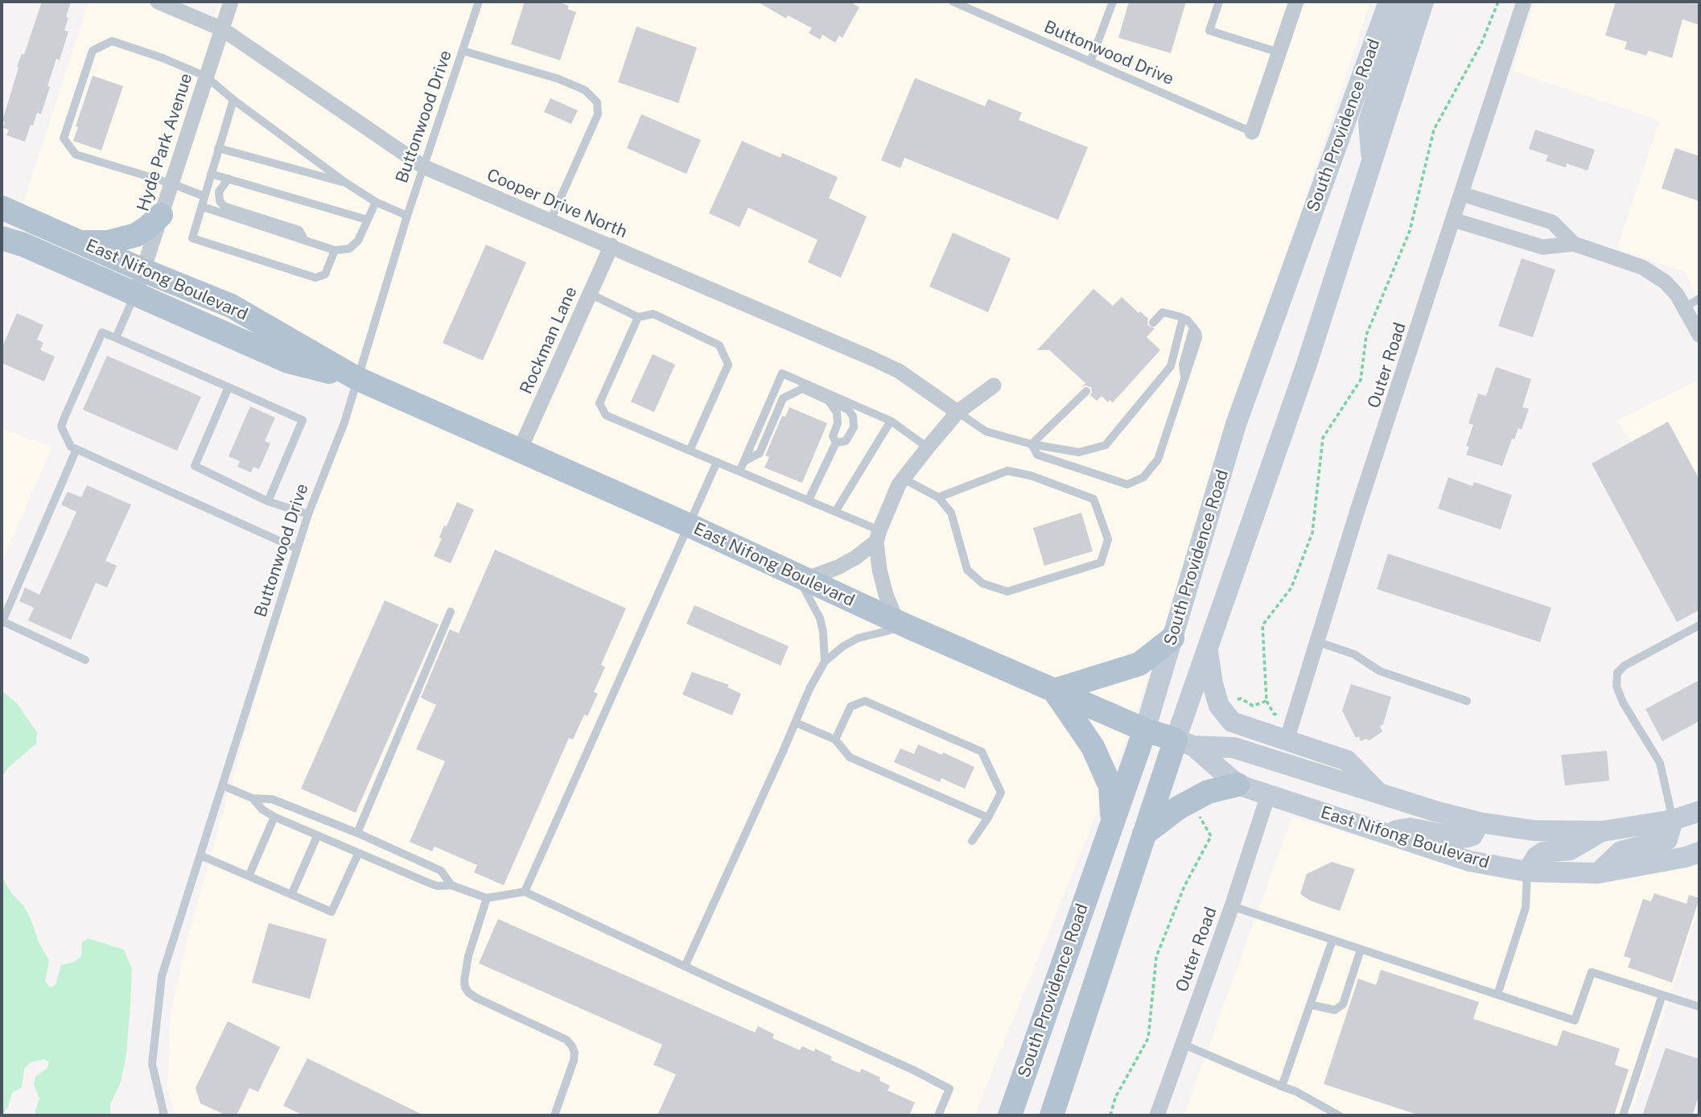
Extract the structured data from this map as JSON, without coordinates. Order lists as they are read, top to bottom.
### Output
{
  "streets": {
    "main road": ["South Providence Road", "East Nifong Boulevard"],
    "street": [
      "Hyde Park Avenue",
      "Cooper Drive North",
      "Rockman Lane",
      "Outer Road"
    ],
    "lane": ["Buttonwood Drive"]
  },
  "crossings": [
    ["Buttonwood Drive", "Cooper Drive North"],
    ["Buttonwood Drive", "East Nifong Boulevard"],
    ["South Providence Road", "East Nifong Boulevard"],
    ["Hyde Park Avenue", "Cooper Drive North"],
    ["Hyde Park Avenue", "East Nifong Boulevard"],
    ["Cooper Drive North", "Rockman Lane"],
    ["East Nifong Boulevard", "Rockman Lane"],
    ["East Nifong Boulevard", "Outer Road"]
  ]
}
